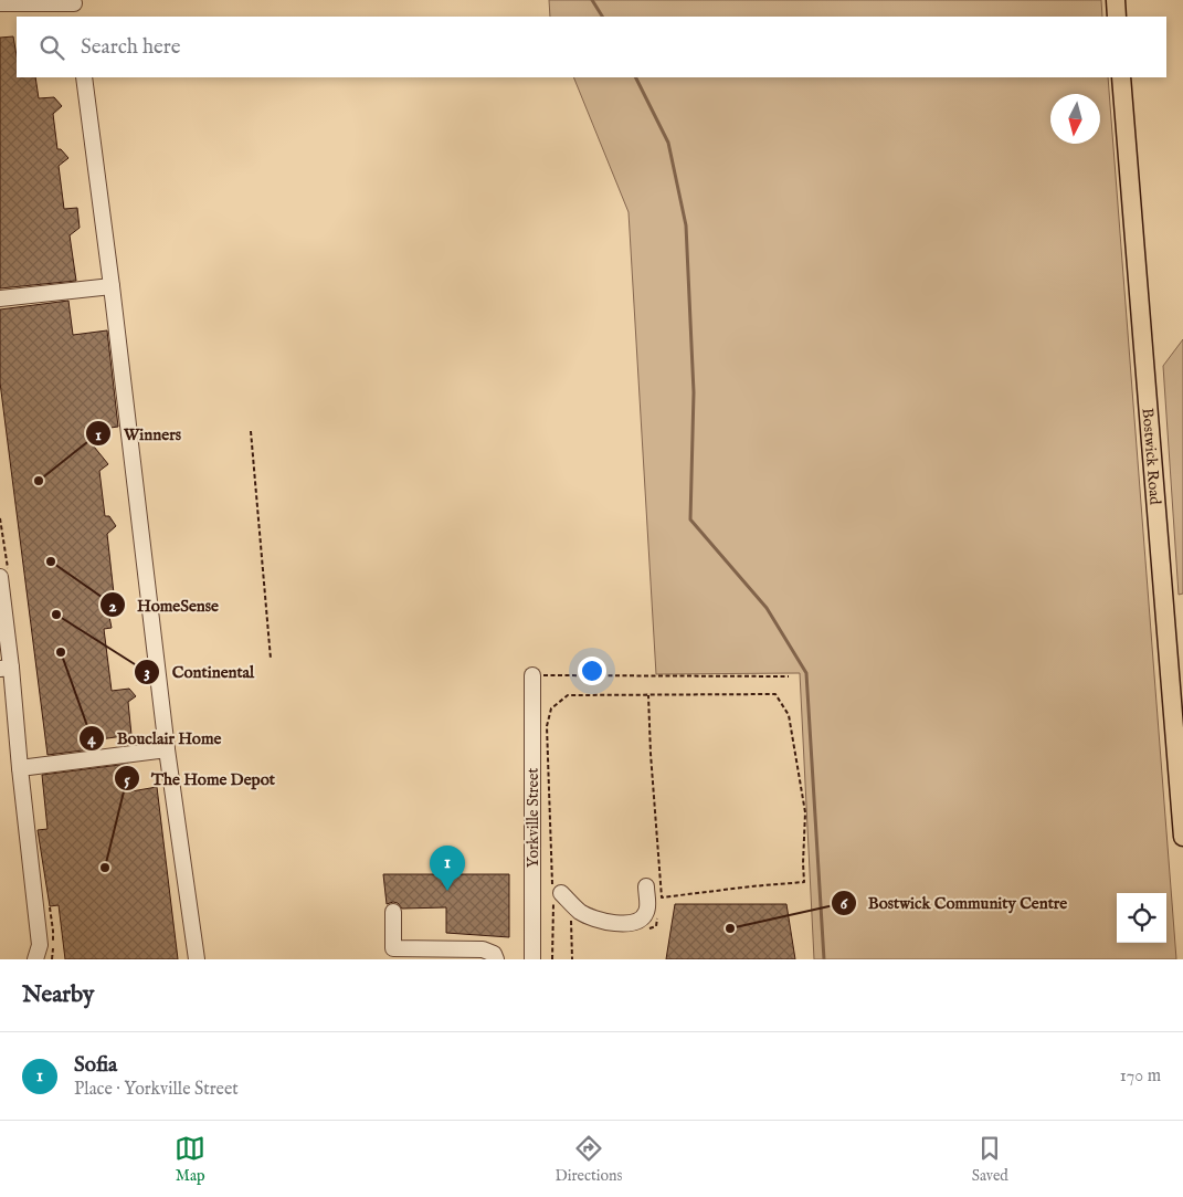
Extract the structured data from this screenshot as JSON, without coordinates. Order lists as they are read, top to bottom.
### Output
{
  "streets": {
    "main road": ["Bostwick Road"],
    "street": ["Yorkville Street"]
  },
  "places": [
    "Winners",
    "HomeSense",
    "Continental",
    "Bouclair Home",
    "The Home Depot",
    "Bostwick Community Centre"
  ],
  "north": "bottom",
  "page": {
    "search": "Search here",
    "pins": "1",
    "heading": "Nearby",
    "list": [
      {
        "mark": "1",
        "name": "Sofia",
        "note": "Place · Yorkville Street",
        "value": "170 m"
      }
    ],
    "nav": ["Map", "Directions", "Saved"]
  }
}
